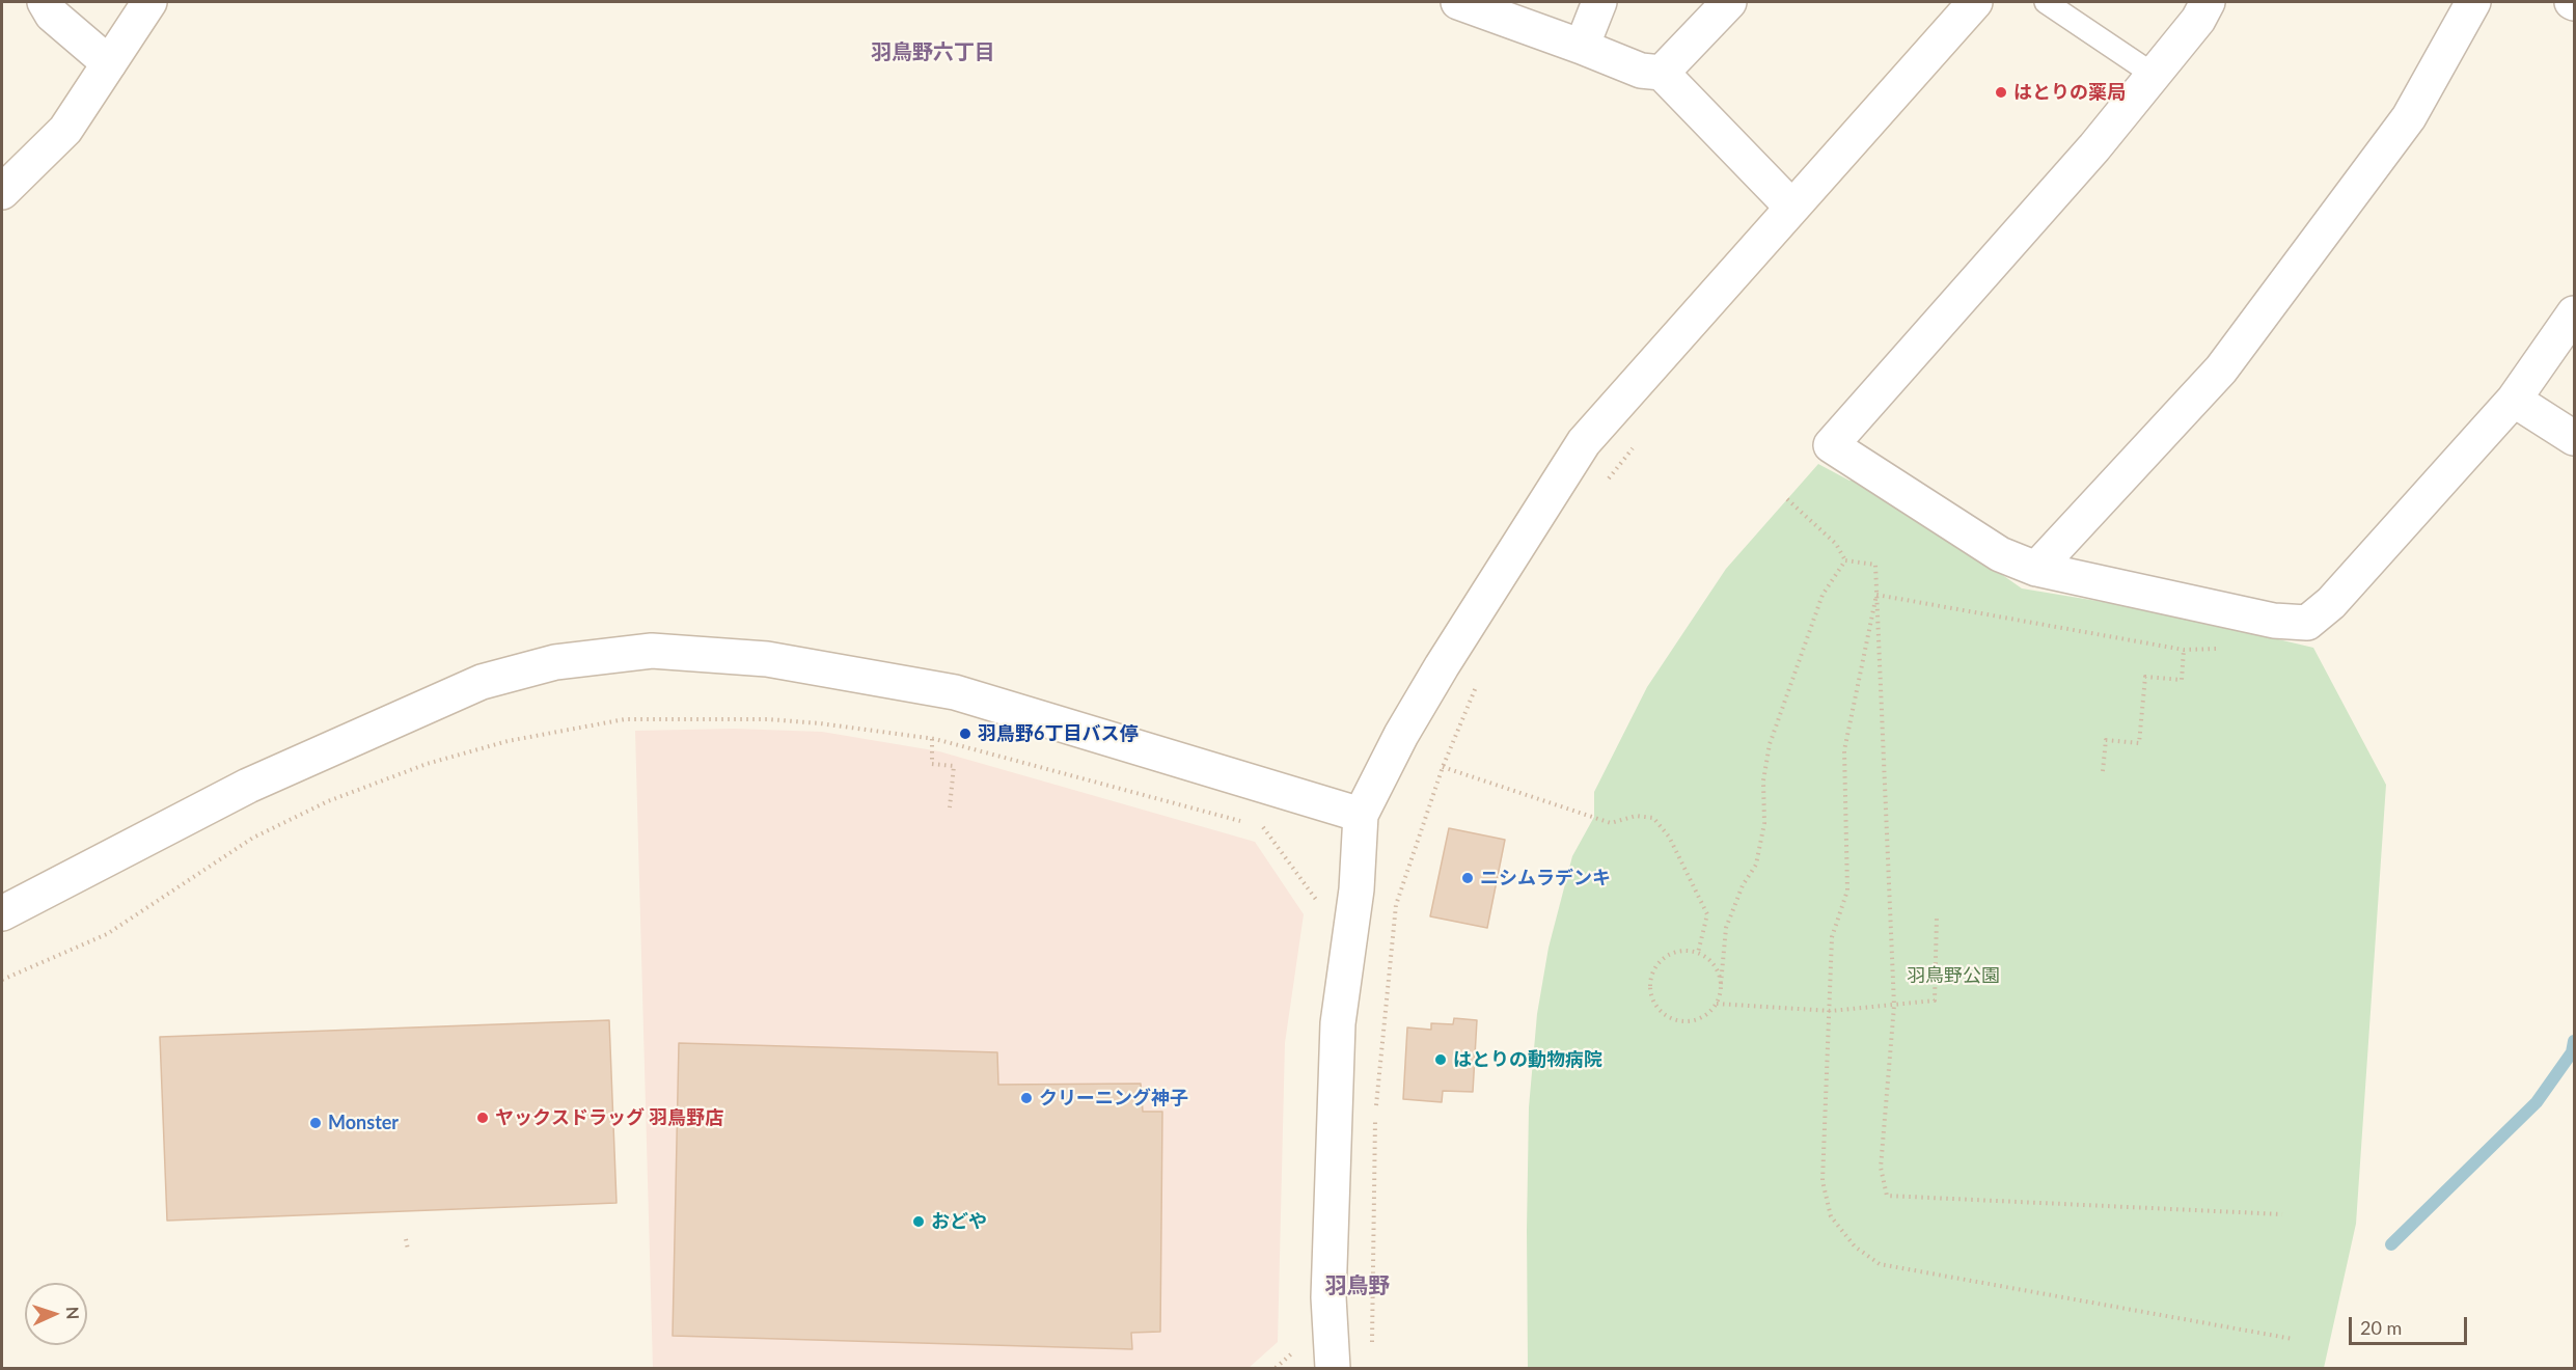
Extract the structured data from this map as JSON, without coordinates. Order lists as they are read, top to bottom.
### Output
{
  "districts": ["羽鳥野六丁目", "羽鳥野"],
  "parks": ["羽鳥野公園"],
  "places": [
    "はとりの薬局",
    "羽鳥野6丁目バス停",
    "ニシムラデンキ",
    "はとりの動物病院",
    "クリーニング神子",
    "ヤックスドラッグ 羽鳥野店",
    "Monster",
    "おどや"
  ],
  "scale_bar": "20 m",
  "north": "right"
}
